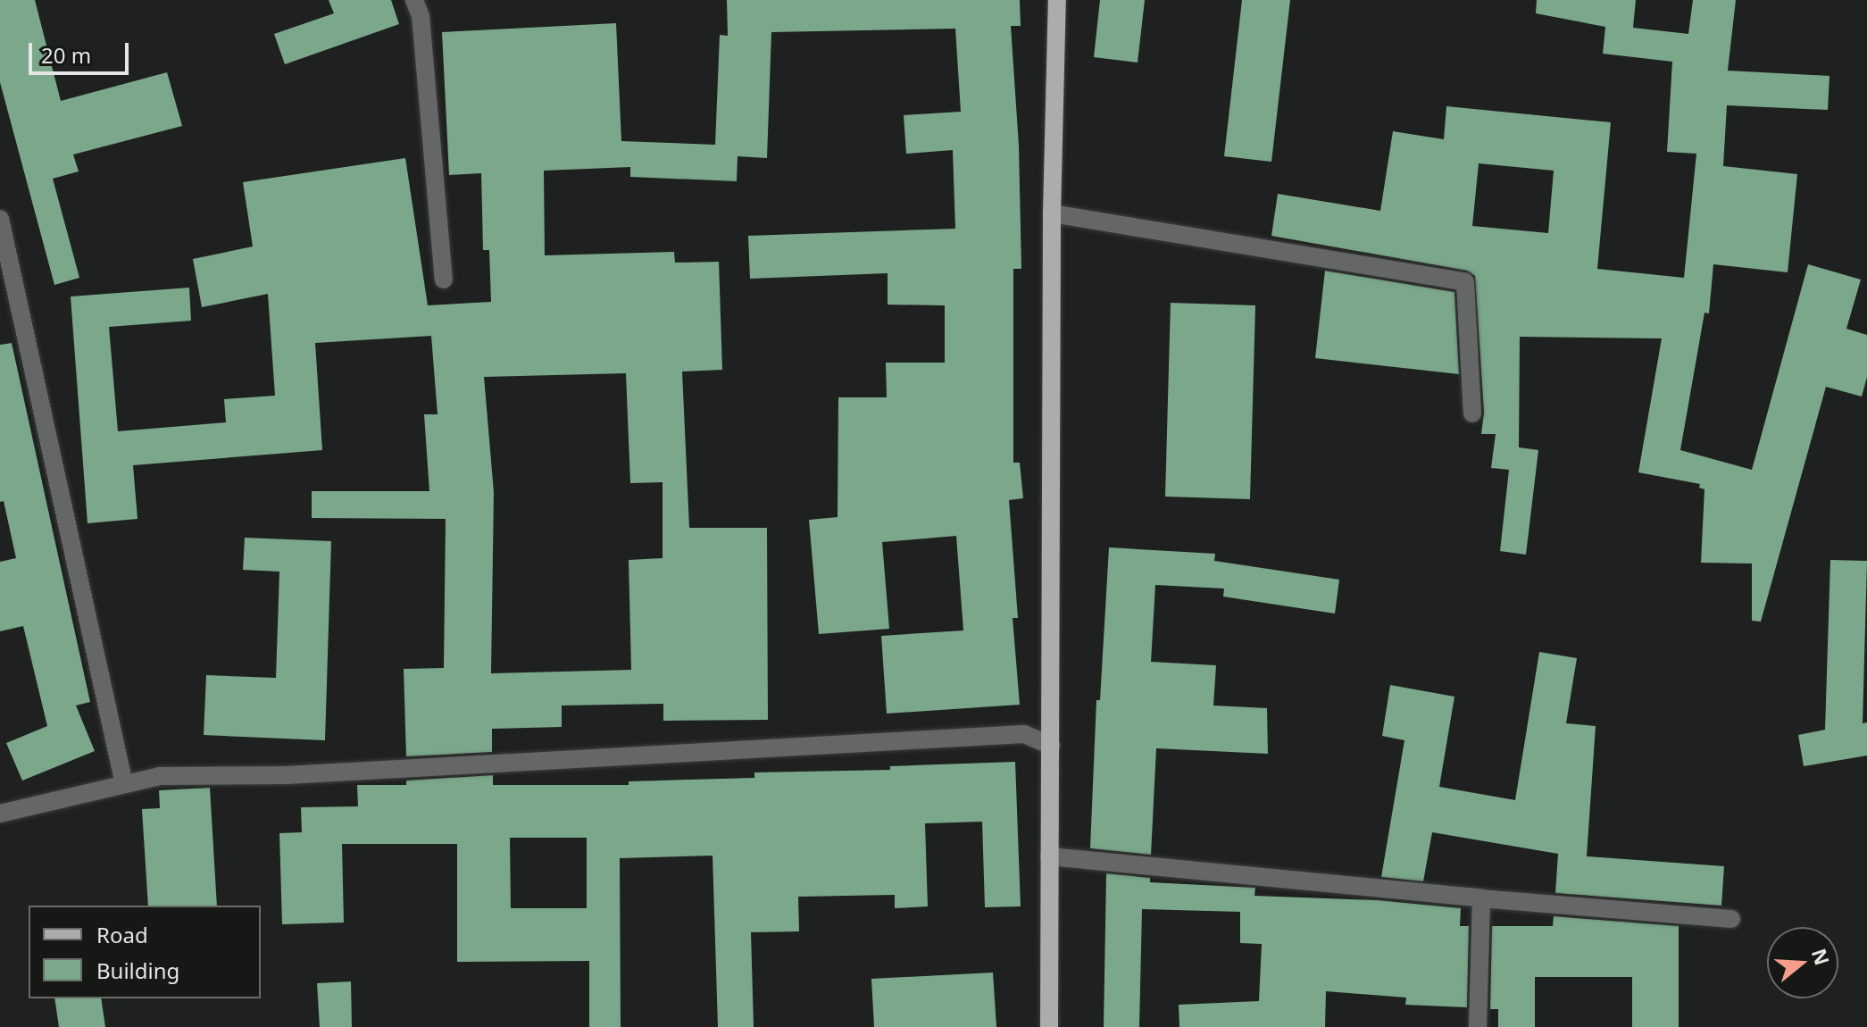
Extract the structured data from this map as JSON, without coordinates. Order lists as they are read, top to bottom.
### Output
{
  "legend": ["Road", "Building"],
  "scale_bar": "20 m",
  "north": "right"
}
